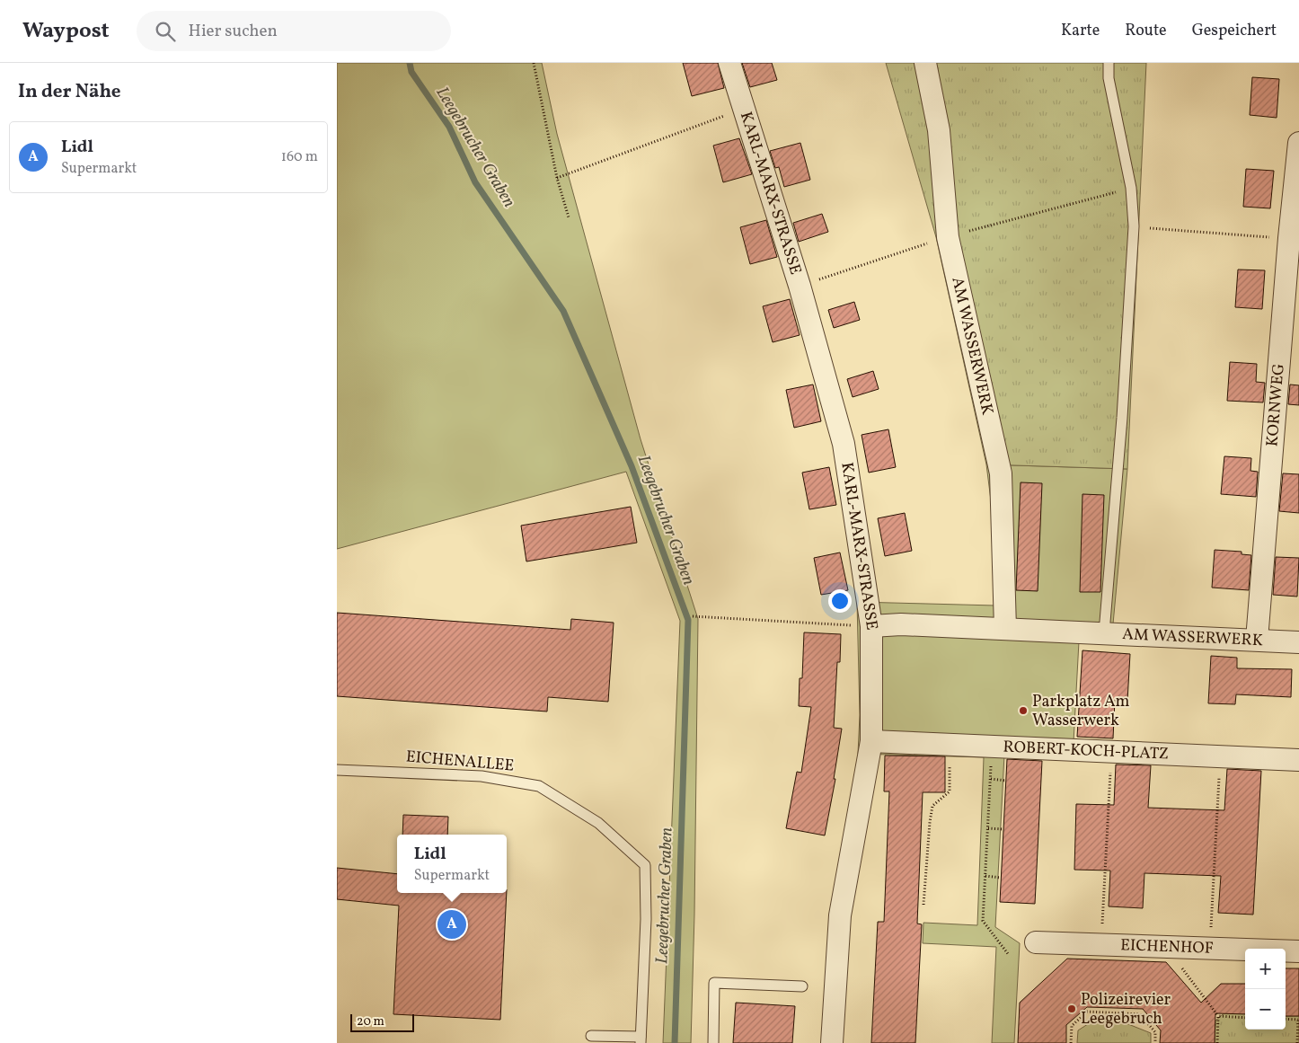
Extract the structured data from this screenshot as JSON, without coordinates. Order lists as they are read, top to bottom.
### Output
{
  "streets": {
    "street": [
      "KARL-MARX-STRASSE",
      "AM WASSERWERK",
      "KORNWEG",
      "ROBERT-KOCH-PLATZ",
      "EICHENHOF"
    ],
    "lane": ["EICHENALLEE"]
  },
  "crossings": [
    ["KARL-MARX-STRASSE", "AM WASSERWERK"],
    ["KARL-MARX-STRASSE", "ROBERT-KOCH-PLATZ"],
    ["AM WASSERWERK", "KORNWEG"]
  ],
  "water": ["Leegebrucher Graben"],
  "places": ["Parkplatz Am Wasserwerk", "Polizeirevier Leegebruch"],
  "scale_bar": "20 m",
  "page": {
    "header": "Waypost",
    "search": "Hier suchen",
    "nav": ["Karte", "Route", "Gespeichert"],
    "heading": "In der Nähe",
    "list": [
      {
        "mark": "A",
        "name": "Lidl",
        "note": "Supermarkt",
        "value": "160 m"
      }
    ],
    "popup": ["Lidl", "Supermarkt"],
    "pins": "A",
    "map_buttons": ["+", "−"],
    "scale": "20 m"
  }
}
